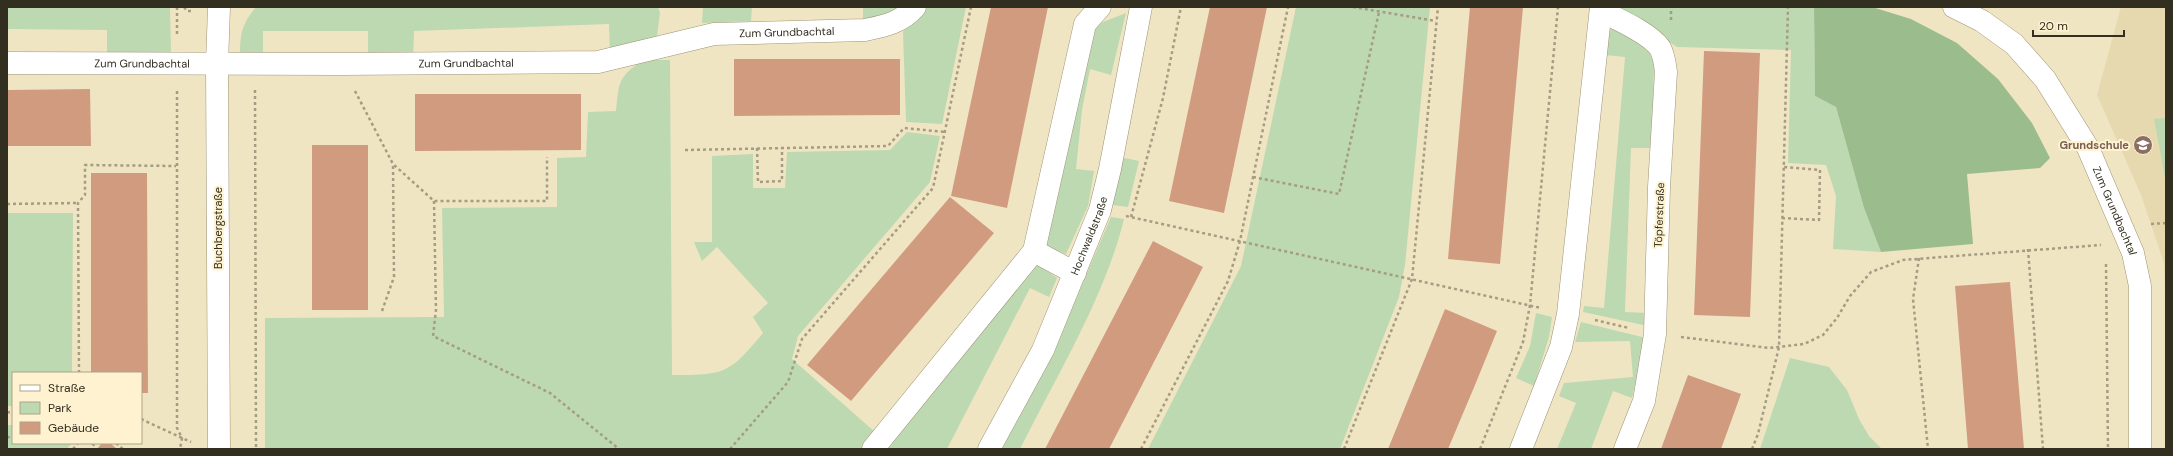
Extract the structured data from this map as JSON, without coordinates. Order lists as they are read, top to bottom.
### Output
{
  "streets": {
    "street": [
      "Zum Grundbachtal",
      "Töpferstraße",
      "Buchbergstraße",
      "Hochwaldstraße"
    ]
  },
  "crossings": [
    ["Zum Grundbachtal", "Buchbergstraße"]
  ],
  "places": {
    "school or university": ["Grundschule"]
  },
  "legend": ["Straße", "Park", "Gebäude"],
  "scale_bar": "20 m"
}
